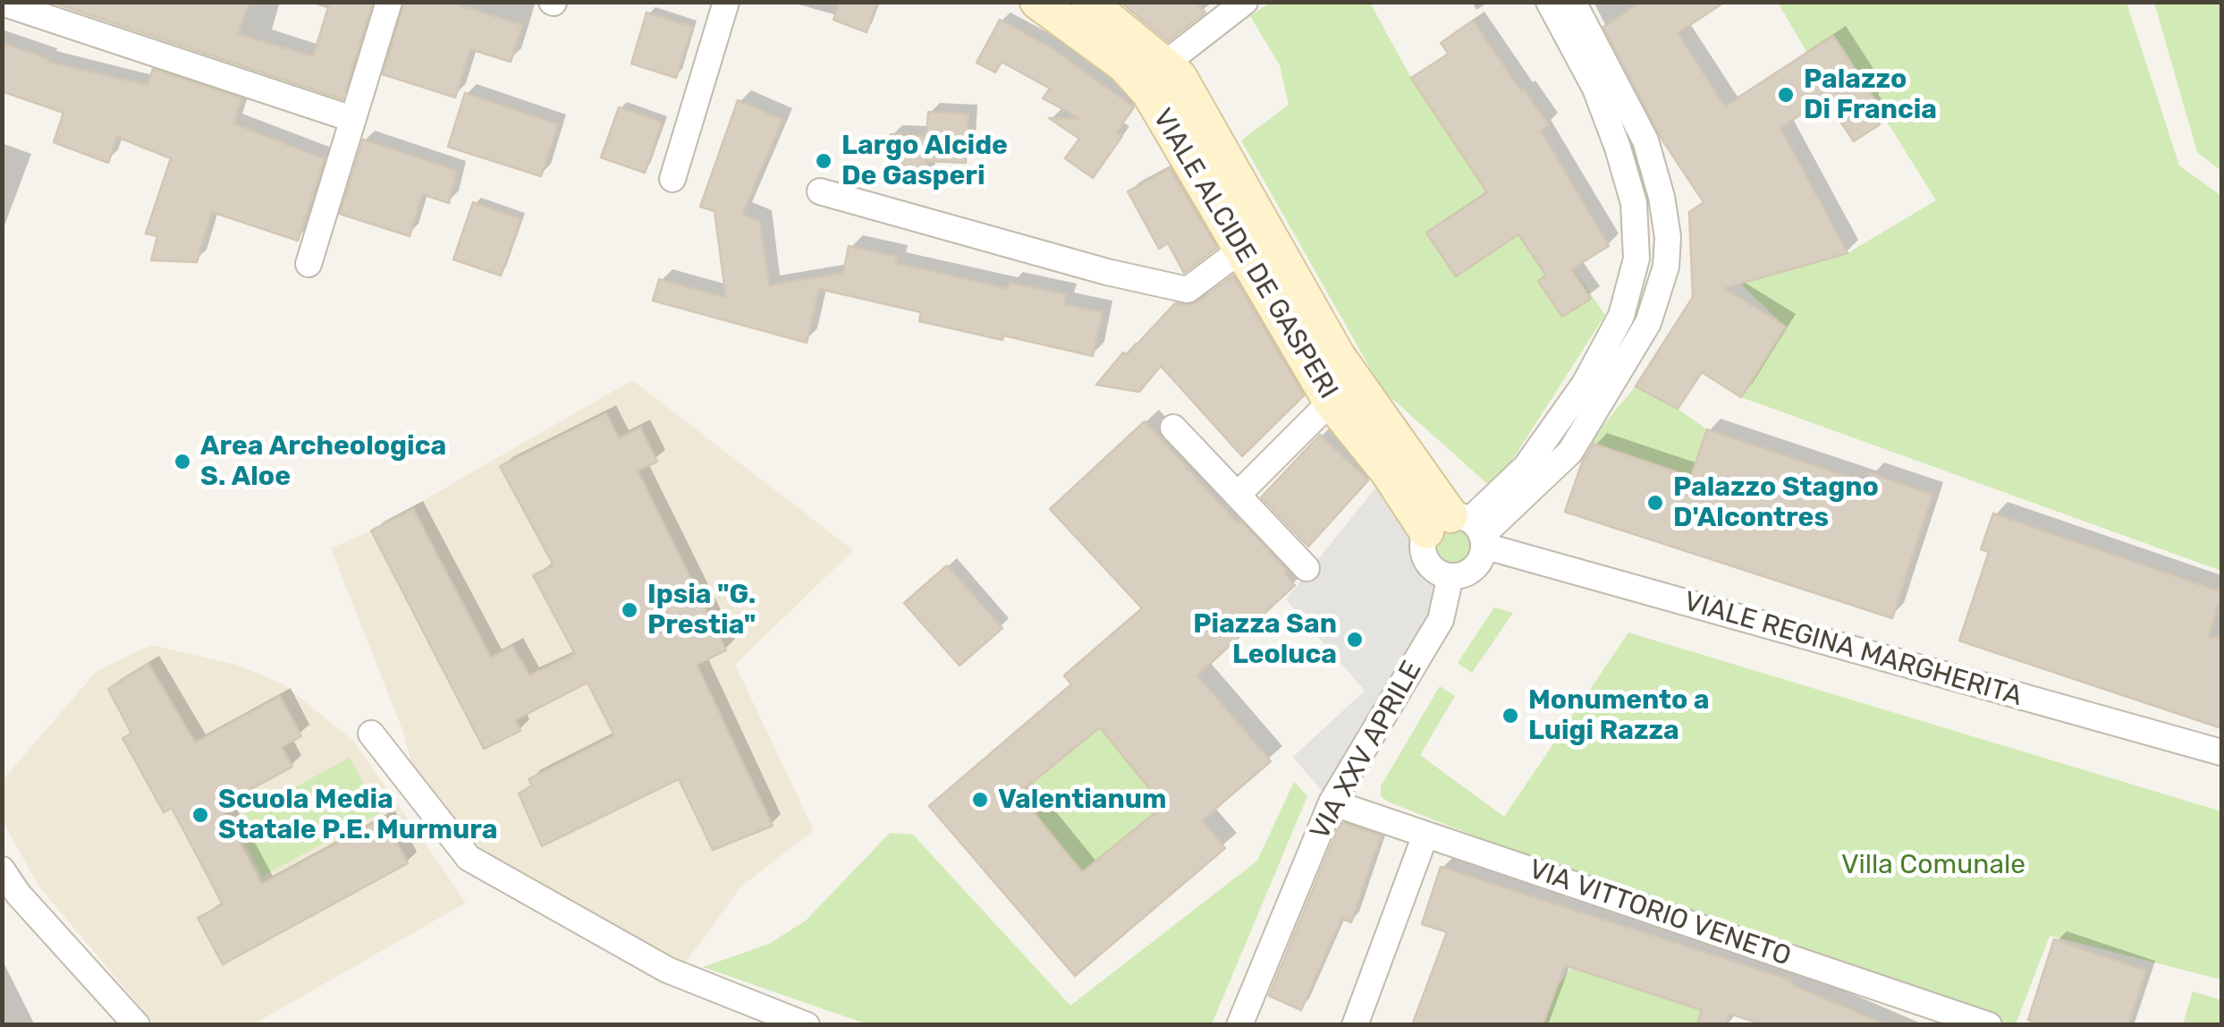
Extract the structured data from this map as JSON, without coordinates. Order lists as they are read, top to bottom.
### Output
{
  "streets": {
    "main road": ["VIALE ALCIDE DE GASPERI"],
    "street": ["VIALE REGINA MARGHERITA", "VIA XXV APRILE", "VIA VITTORIO VENETO"]
  },
  "crossings": [
    ["VIALE ALCIDE DE GASPERI", "VIALE REGINA MARGHERITA"],
    ["VIA XXV APRILE", "VIA VITTORIO VENETO"]
  ],
  "parks": ["Villa Comunale"],
  "places": [
    "Palazzo Di Francia",
    "Largo Alcide De Gasperi",
    "Area Archeologica S. Aloe",
    "Palazzo Stagno D'Alcontres",
    "Ipsia \"G. Prestia\"",
    "Piazza San Leoluca",
    "Monumento a Luigi Razza",
    "Valentianum",
    "Scuola Media Statale P.E. Murmura"
  ]
}
